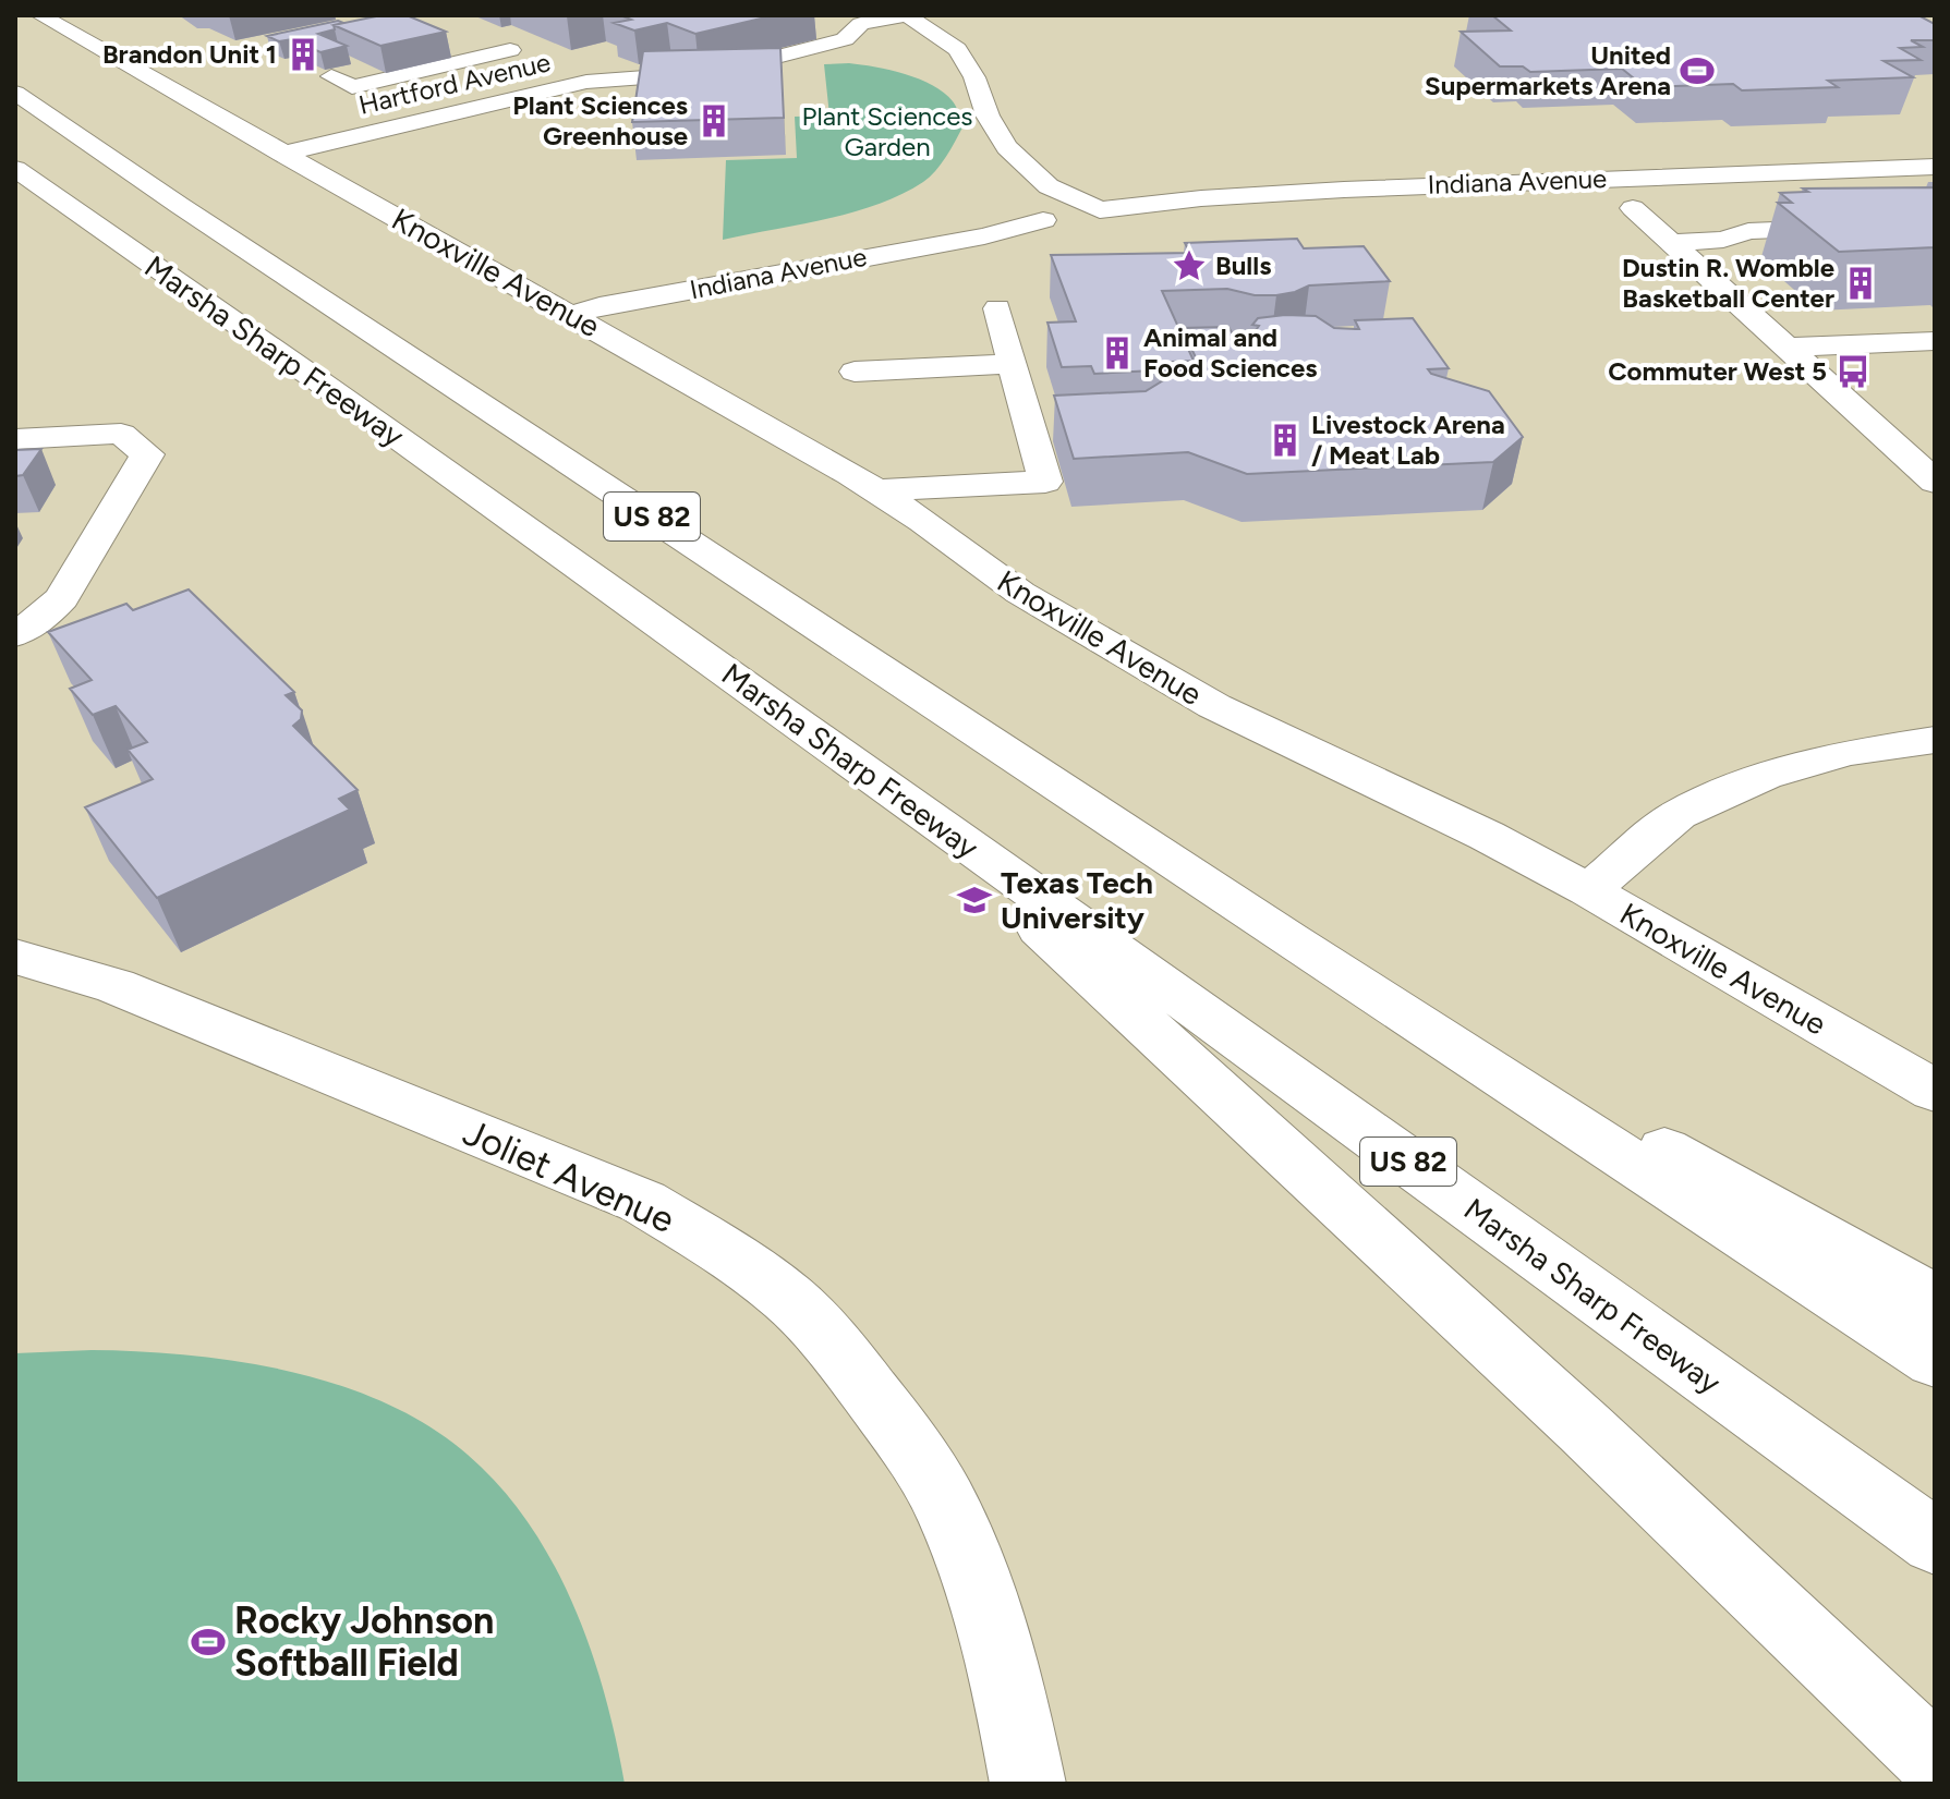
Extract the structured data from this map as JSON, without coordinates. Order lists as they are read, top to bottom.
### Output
{
  "streets": {
    "main road": [
      "Hartford Avenue",
      "Indiana Avenue",
      "Knoxville Avenue",
      "Marsha Sharp Freeway",
      "US 82",
      "Joliet Avenue"
    ]
  },
  "crossings": [
    ["Hartford Avenue", "Knoxville Avenue"],
    ["Indiana Avenue", "Knoxville Avenue"]
  ],
  "parks": ["Plant Sciences Garden"],
  "places": {
    "building": [
      "Brandon Unit 1",
      "Plant Sciences Greenhouse",
      "Dustin R. Womble Basketball Center",
      "Animal and Food Sciences",
      "Livestock Arena / Meat Lab"
    ],
    "sports": ["United Supermarkets Arena", "Rocky Johnson Softball Field"],
    "place": ["Bulls"],
    "bus stop": ["Commuter West 5"],
    "school or university": ["Texas Tech University"]
  }
}
